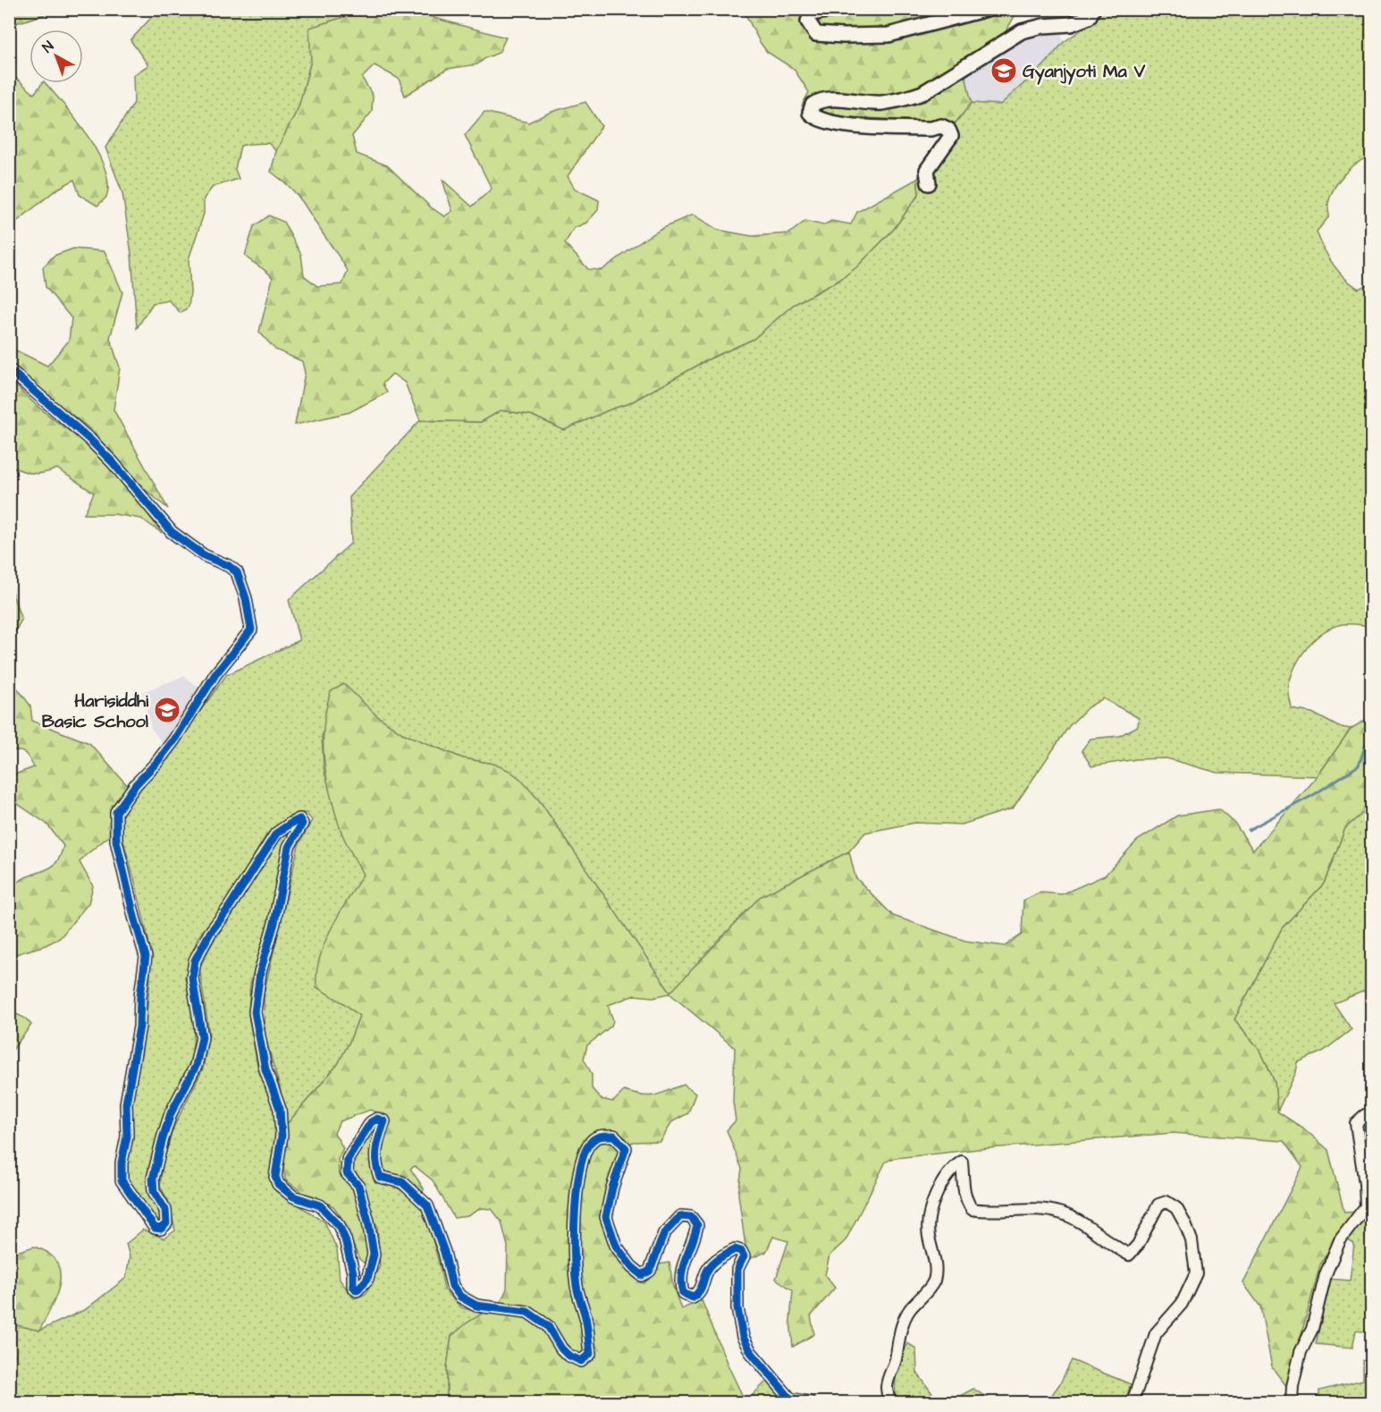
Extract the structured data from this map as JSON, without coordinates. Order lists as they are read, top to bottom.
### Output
{
  "places": {
    "school or university": ["Gyanjyoti Ma V", "Harisiddhi Basic School"]
  },
  "north": "top left"
}
